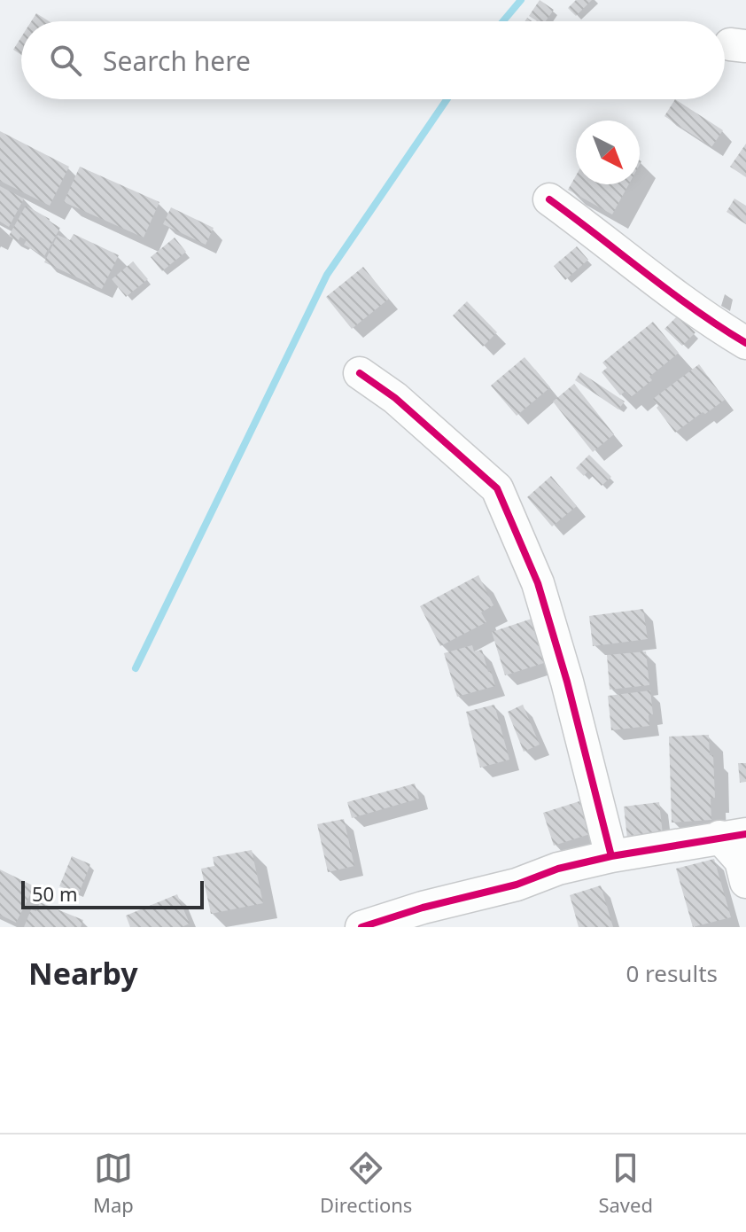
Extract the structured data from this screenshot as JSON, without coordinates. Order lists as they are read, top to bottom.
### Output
{
  "scale_bar": "50 m",
  "north": "bottom right",
  "page": {
    "search": "Search here",
    "scale": "50 m",
    "heading": ["Nearby", "0 results"],
    "nav": ["Map", "Directions", "Saved"]
  }
}
